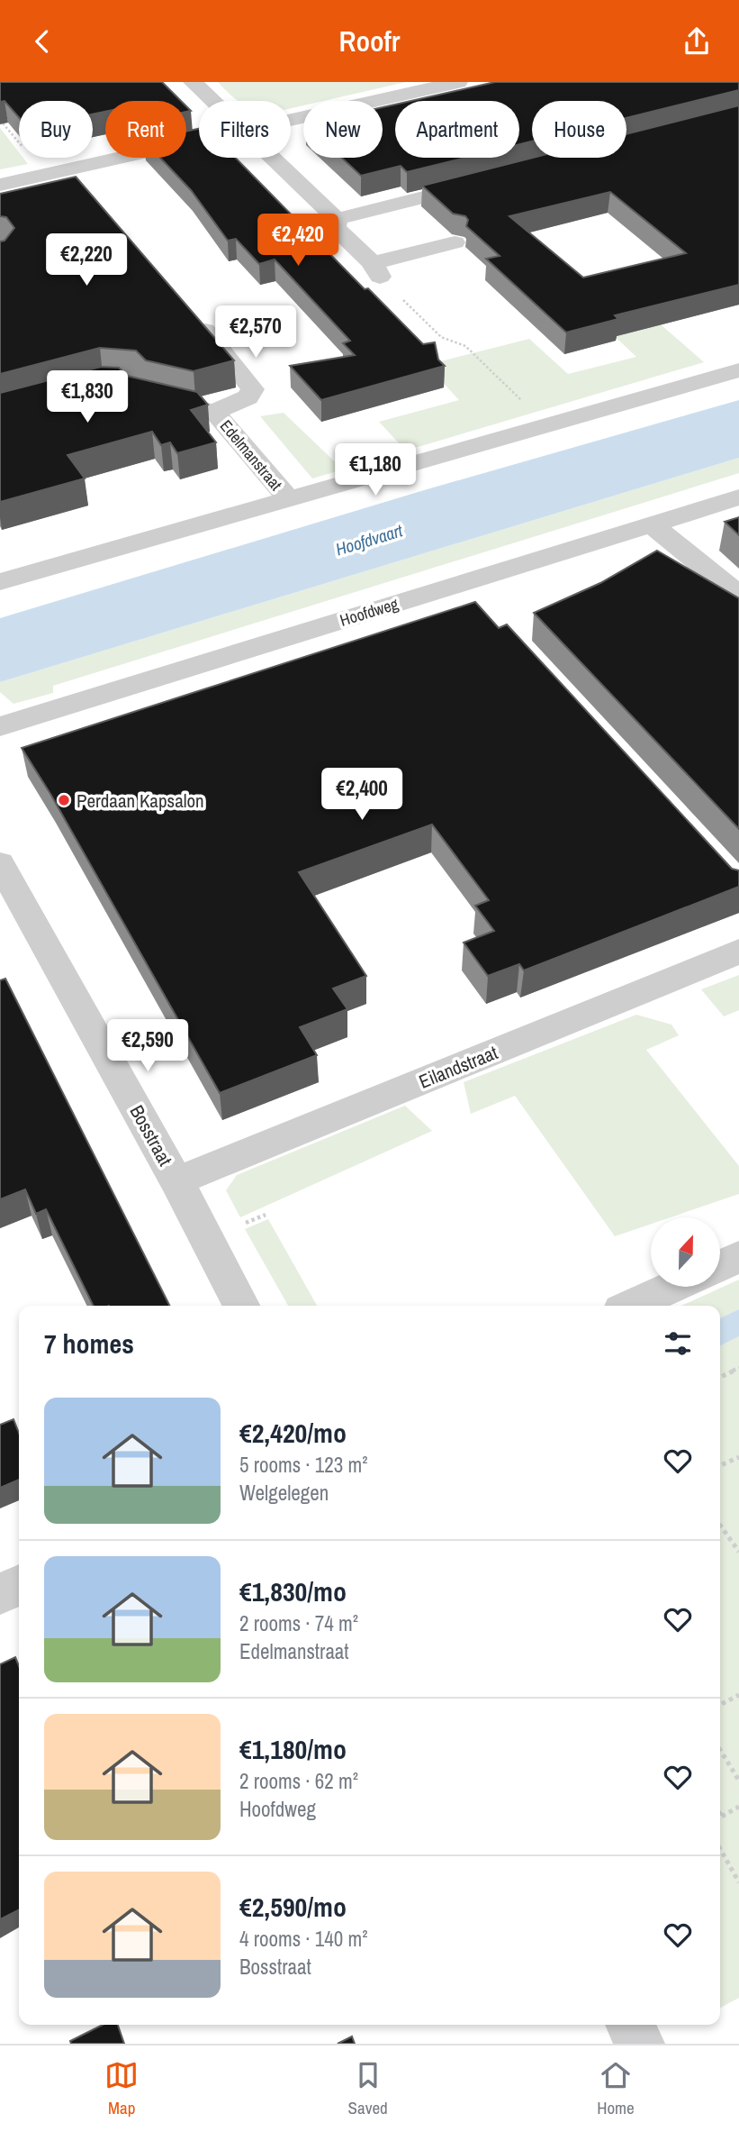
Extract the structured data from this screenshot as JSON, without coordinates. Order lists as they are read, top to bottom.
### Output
{
  "streets": {
    "street": [
      "Edelmanstraat",
      "Hoofdweg",
      "Eilandstraat",
      "Bosstraat"
    ]
  },
  "crossings": [
    ["Eilandstraat", "Bosstraat"]
  ],
  "water": ["Hoofdvaart"],
  "places": ["Perdaan Kapsalon"],
  "north": "top",
  "page": {
    "header": "Roofr",
    "chip": [
      "Buy",
      "Rent",
      "Filters",
      "New",
      "Apartment",
      "House"
    ],
    "price": [
      "€2,420",
      "€2,220",
      "€2,570",
      "€1,830",
      "€1,180",
      "€2,400",
      "€2,590"
    ],
    "heading": "7 homes",
    "list": [
      {
        "name": "€2,420/mo",
        "note": "5 rooms · 123 m² · Welgelegen"
      },
      {
        "name": "€1,830/mo",
        "note": "2 rooms · 74 m² · Edelmanstraat"
      },
      {
        "name": "€1,180/mo",
        "note": "2 rooms · 62 m² · Hoofdweg"
      },
      {
        "name": "€2,590/mo",
        "note": "4 rooms · 140 m² · Bosstraat"
      }
    ],
    "tabs": ["Map", "Saved", "Home"]
  }
}
